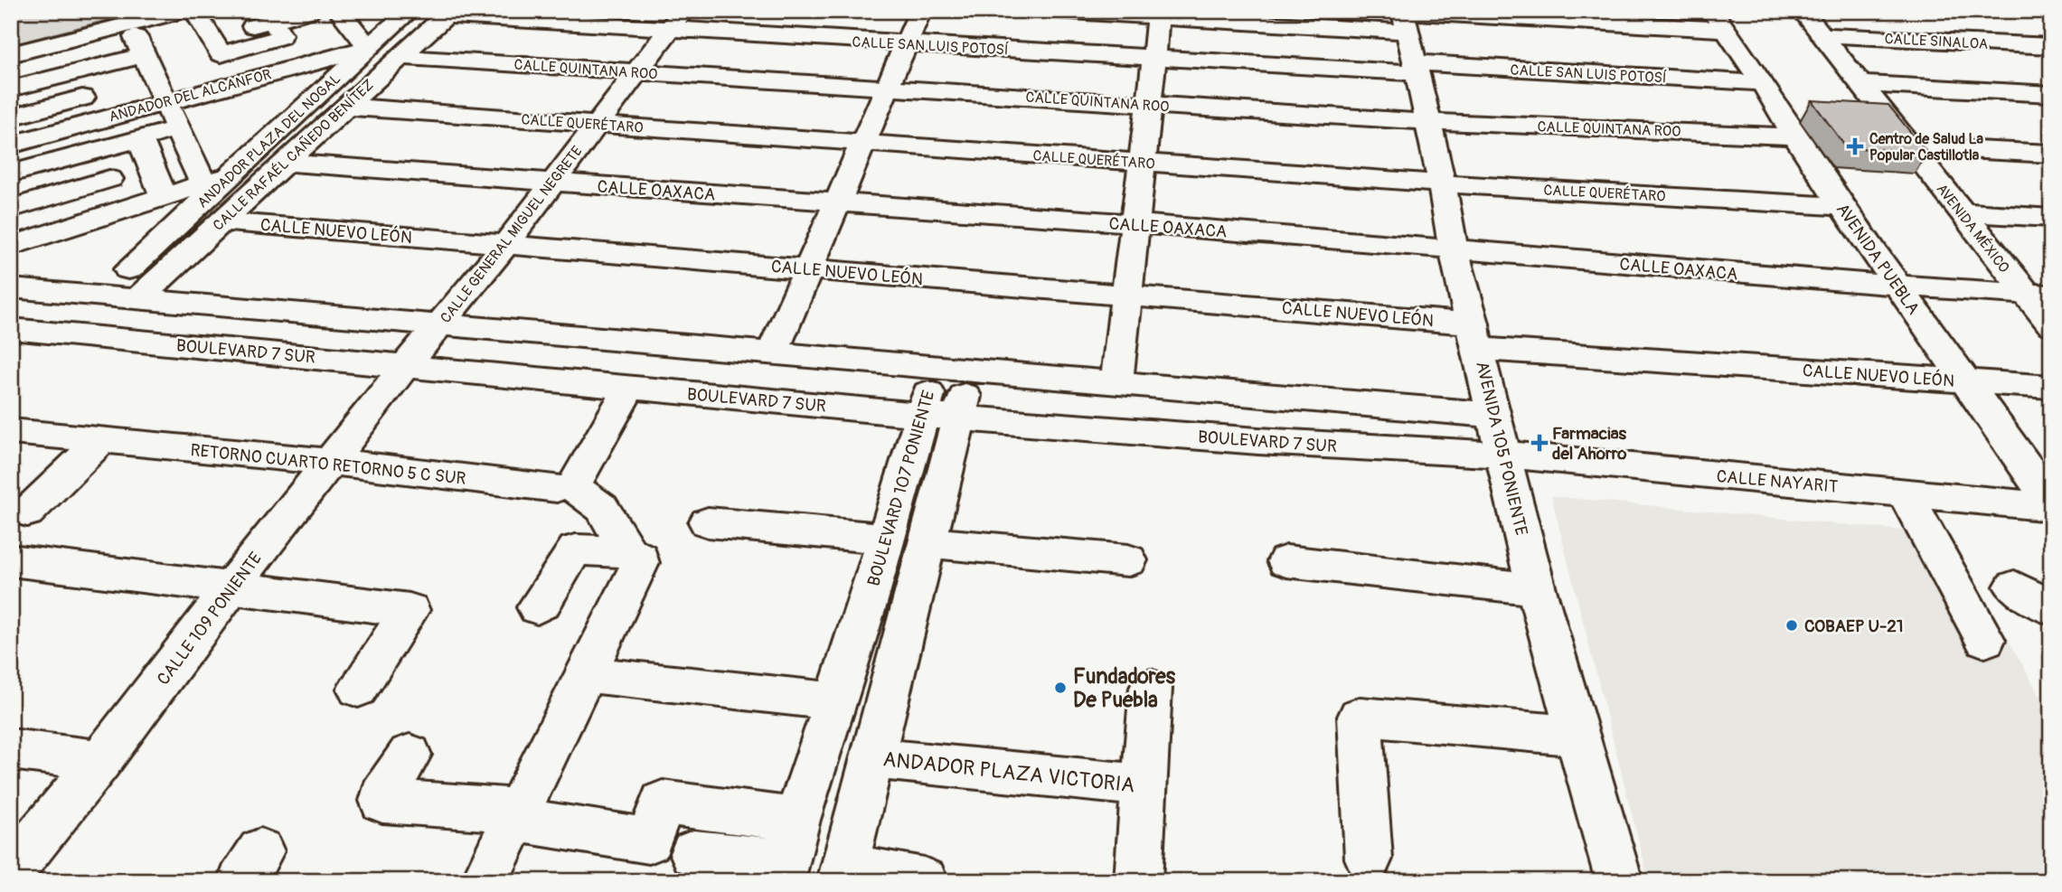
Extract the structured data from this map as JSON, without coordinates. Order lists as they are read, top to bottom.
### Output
{
  "streets": {
    "street": [
      "CALLE SINALOA",
      "CALLE SAN LUIS POTOSÍ",
      "CALLE QUINTANA ROO",
      "ANDADOR DEL ALCANFOR",
      "CALLE QUERÉTARO",
      "ANDADOR PLAZA DEL NOGAL",
      "CALLE RAFAÉL CAÑEDO BENÍTEZ",
      "CALLE OAXACA",
      "AVENIDA MÉXICO",
      "CALLE NUEVO LEÓN",
      "CALLE GENERAL MIGUEL NEGRETE",
      "AVENIDA PUEBLA",
      "BOULEVARD 7 SUR",
      "AVENIDA 105 PONIENTE",
      "RETORNO CUARTO RETORNO 5 C SUR",
      "CALLE NAYARIT",
      "BOULEVARD 107 PONIENTE",
      "CALLE 109 PONIENTE",
      "ANDADOR PLAZA VICTORIA"
    ]
  },
  "crossings": [
    ["CALLE SINALOA", "AVENIDA MÉXICO"],
    ["CALLE SAN LUIS POTOSÍ", "CALLE QUINTANA ROO"],
    ["CALLE SAN LUIS POTOSÍ", "CALLE RAFAÉL CAÑEDO BENÍTEZ"],
    ["CALLE SAN LUIS POTOSÍ", "CALLE GENERAL MIGUEL NEGRETE"],
    ["CALLE SAN LUIS POTOSÍ", "AVENIDA PUEBLA"],
    ["CALLE SAN LUIS POTOSÍ", "AVENIDA 105 PONIENTE"],
    ["CALLE QUINTANA ROO", "CALLE RAFAÉL CAÑEDO BENÍTEZ"],
    ["CALLE QUINTANA ROO", "CALLE GENERAL MIGUEL NEGRETE"],
    ["CALLE QUINTANA ROO", "AVENIDA PUEBLA"],
    ["CALLE QUINTANA ROO", "AVENIDA 105 PONIENTE"],
    ["ANDADOR DEL ALCANFOR", "ANDADOR PLAZA DEL NOGAL"],
    ["CALLE QUERÉTARO", "CALLE RAFAÉL CAÑEDO BENÍTEZ"],
    ["CALLE QUERÉTARO", "CALLE GENERAL MIGUEL NEGRETE"],
    ["CALLE QUERÉTARO", "AVENIDA PUEBLA"],
    ["CALLE QUERÉTARO", "AVENIDA 105 PONIENTE"],
    ["ANDADOR PLAZA DEL NOGAL", "CALLE RAFAÉL CAÑEDO BENÍTEZ"],
    ["CALLE RAFAÉL CAÑEDO BENÍTEZ", "CALLE OAXACA"],
    ["CALLE RAFAÉL CAÑEDO BENÍTEZ", "CALLE NUEVO LEÓN"],
    ["CALLE OAXACA", "AVENIDA MÉXICO"],
    ["CALLE OAXACA", "CALLE GENERAL MIGUEL NEGRETE"],
    ["CALLE OAXACA", "AVENIDA PUEBLA"],
    ["CALLE OAXACA", "AVENIDA 105 PONIENTE"],
    ["CALLE NUEVO LEÓN", "CALLE GENERAL MIGUEL NEGRETE"],
    ["CALLE NUEVO LEÓN", "AVENIDA PUEBLA"],
    ["CALLE NUEVO LEÓN", "AVENIDA 105 PONIENTE"],
    ["CALLE GENERAL MIGUEL NEGRETE", "BOULEVARD 7 SUR"],
    ["CALLE GENERAL MIGUEL NEGRETE", "CALLE 109 PONIENTE"],
    ["AVENIDA PUEBLA", "CALLE NAYARIT"],
    ["BOULEVARD 7 SUR", "AVENIDA 105 PONIENTE"],
    ["BOULEVARD 7 SUR", "CALLE NAYARIT"],
    ["BOULEVARD 7 SUR", "BOULEVARD 107 PONIENTE"],
    ["BOULEVARD 7 SUR", "CALLE 109 PONIENTE"],
    ["AVENIDA 105 PONIENTE", "CALLE NAYARIT"],
    ["RETORNO CUARTO RETORNO 5 C SUR", "CALLE 109 PONIENTE"],
    ["BOULEVARD 107 PONIENTE", "ANDADOR PLAZA VICTORIA"]
  ],
  "places": {
    "health": ["Centro de Salud La Popular Castillotla", "Farmacias del Ahorro"],
    "other": ["COBAEP U-21", "Fundadores De Puebla"]
  }
}
